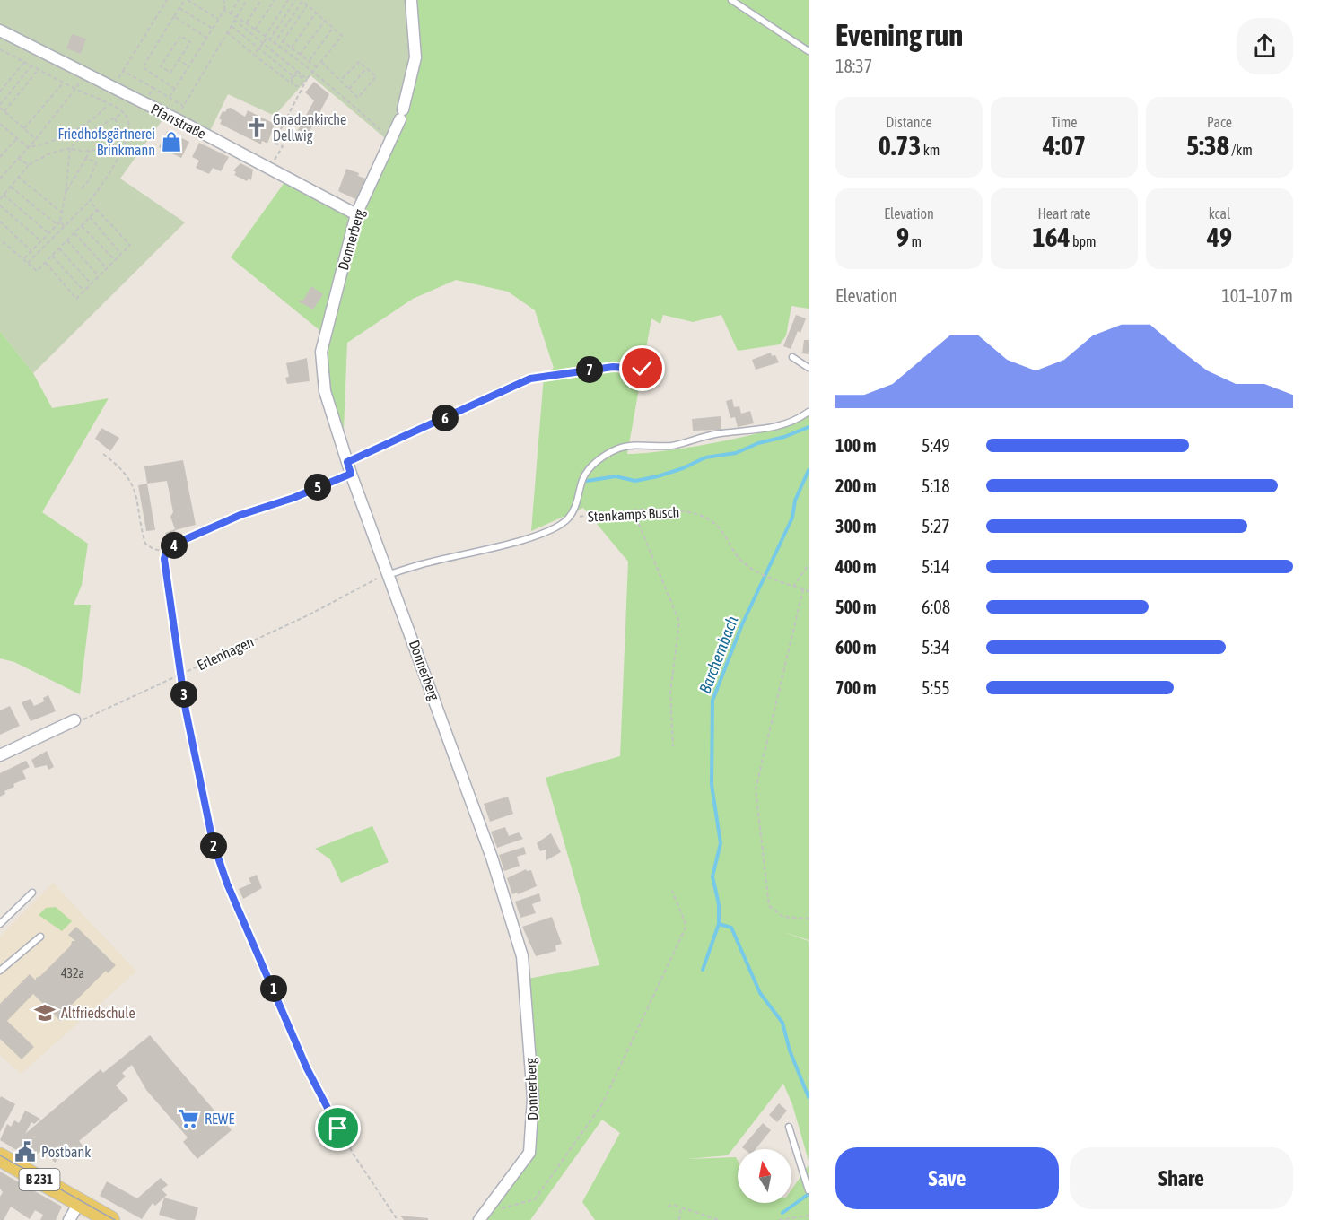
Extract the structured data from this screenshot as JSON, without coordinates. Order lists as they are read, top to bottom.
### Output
{
  "streets": {
    "main road": ["B 231"],
    "street": ["Pfarrstraße", "Donnerberg"],
    "lane": ["Stenkamps Busch"],
    "path": ["Erlenhagen"]
  },
  "crossings": [
    ["Pfarrstraße", "Donnerberg"],
    ["Donnerberg", "Stenkamps Busch"],
    ["Donnerberg", "Erlenhagen"],
    ["Stenkamps Busch", "Erlenhagen"]
  ],
  "water": ["Barchembach"],
  "places": {
    "church": ["Gnadenkirche Dellwig"],
    "shop": ["Friedhofsgärtnerei Brinkmann"],
    "school or university": ["Altfriedschule"],
    "supermarket": ["REWE"],
    "public building": ["Postbank"]
  },
  "house_numbers": ["432a"],
  "north": "top",
  "page": {
    "heading": ["Evening run", "18:37"],
    "stats": [
      ["Distance", "0.73 km"],
      ["Time", "4:07"],
      ["Pace", "5:38 /km"],
      ["Elevation", "9 m"],
      ["Heart rate", "164 bpm"],
      ["kcal", "49"]
    ],
    "chart": ["Elevation", "101–107 m"],
    "pins": [
      "7",
      "6",
      "5",
      "4",
      "3",
      "2",
      "1"
    ],
    "list": [
      {
        "name": "100 m",
        "note": "5:49"
      },
      {
        "name": "200 m",
        "note": "5:18"
      },
      {
        "name": "300 m",
        "note": "5:27"
      },
      {
        "name": "400 m",
        "note": "5:14"
      },
      {
        "name": "500 m",
        "note": "6:08"
      },
      {
        "name": "600 m",
        "note": "5:34"
      },
      {
        "name": "700 m",
        "note": "5:55"
      }
    ],
    "buttons": ["Save", "Share"]
  }
}
